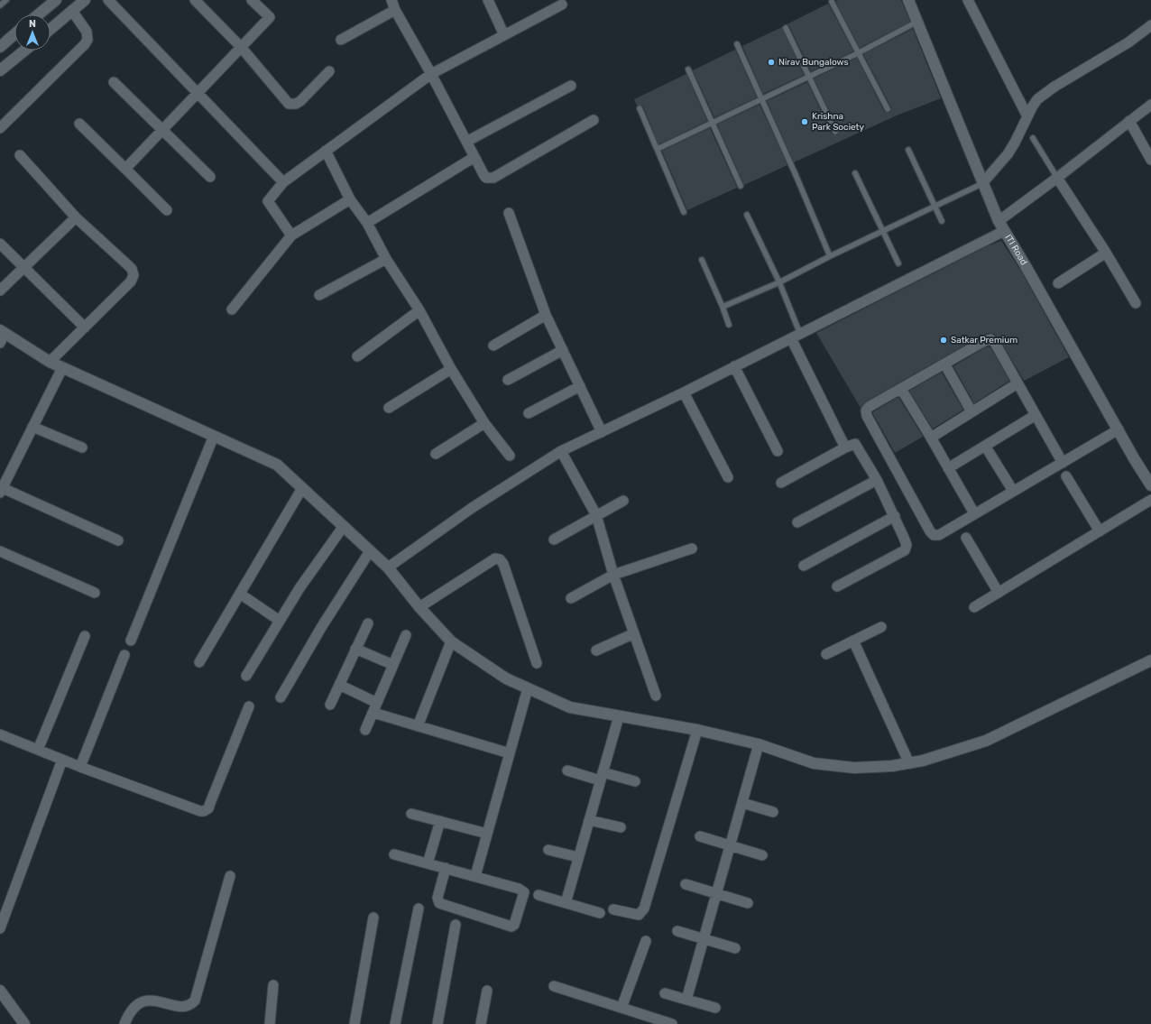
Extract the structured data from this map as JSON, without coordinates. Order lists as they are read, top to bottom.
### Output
{
  "streets": {
    "street": ["ITI Road"]
  },
  "places": ["Nirav Bungalows", "Krishna Park Society", "Satkar Premium"],
  "north": "top"
}
